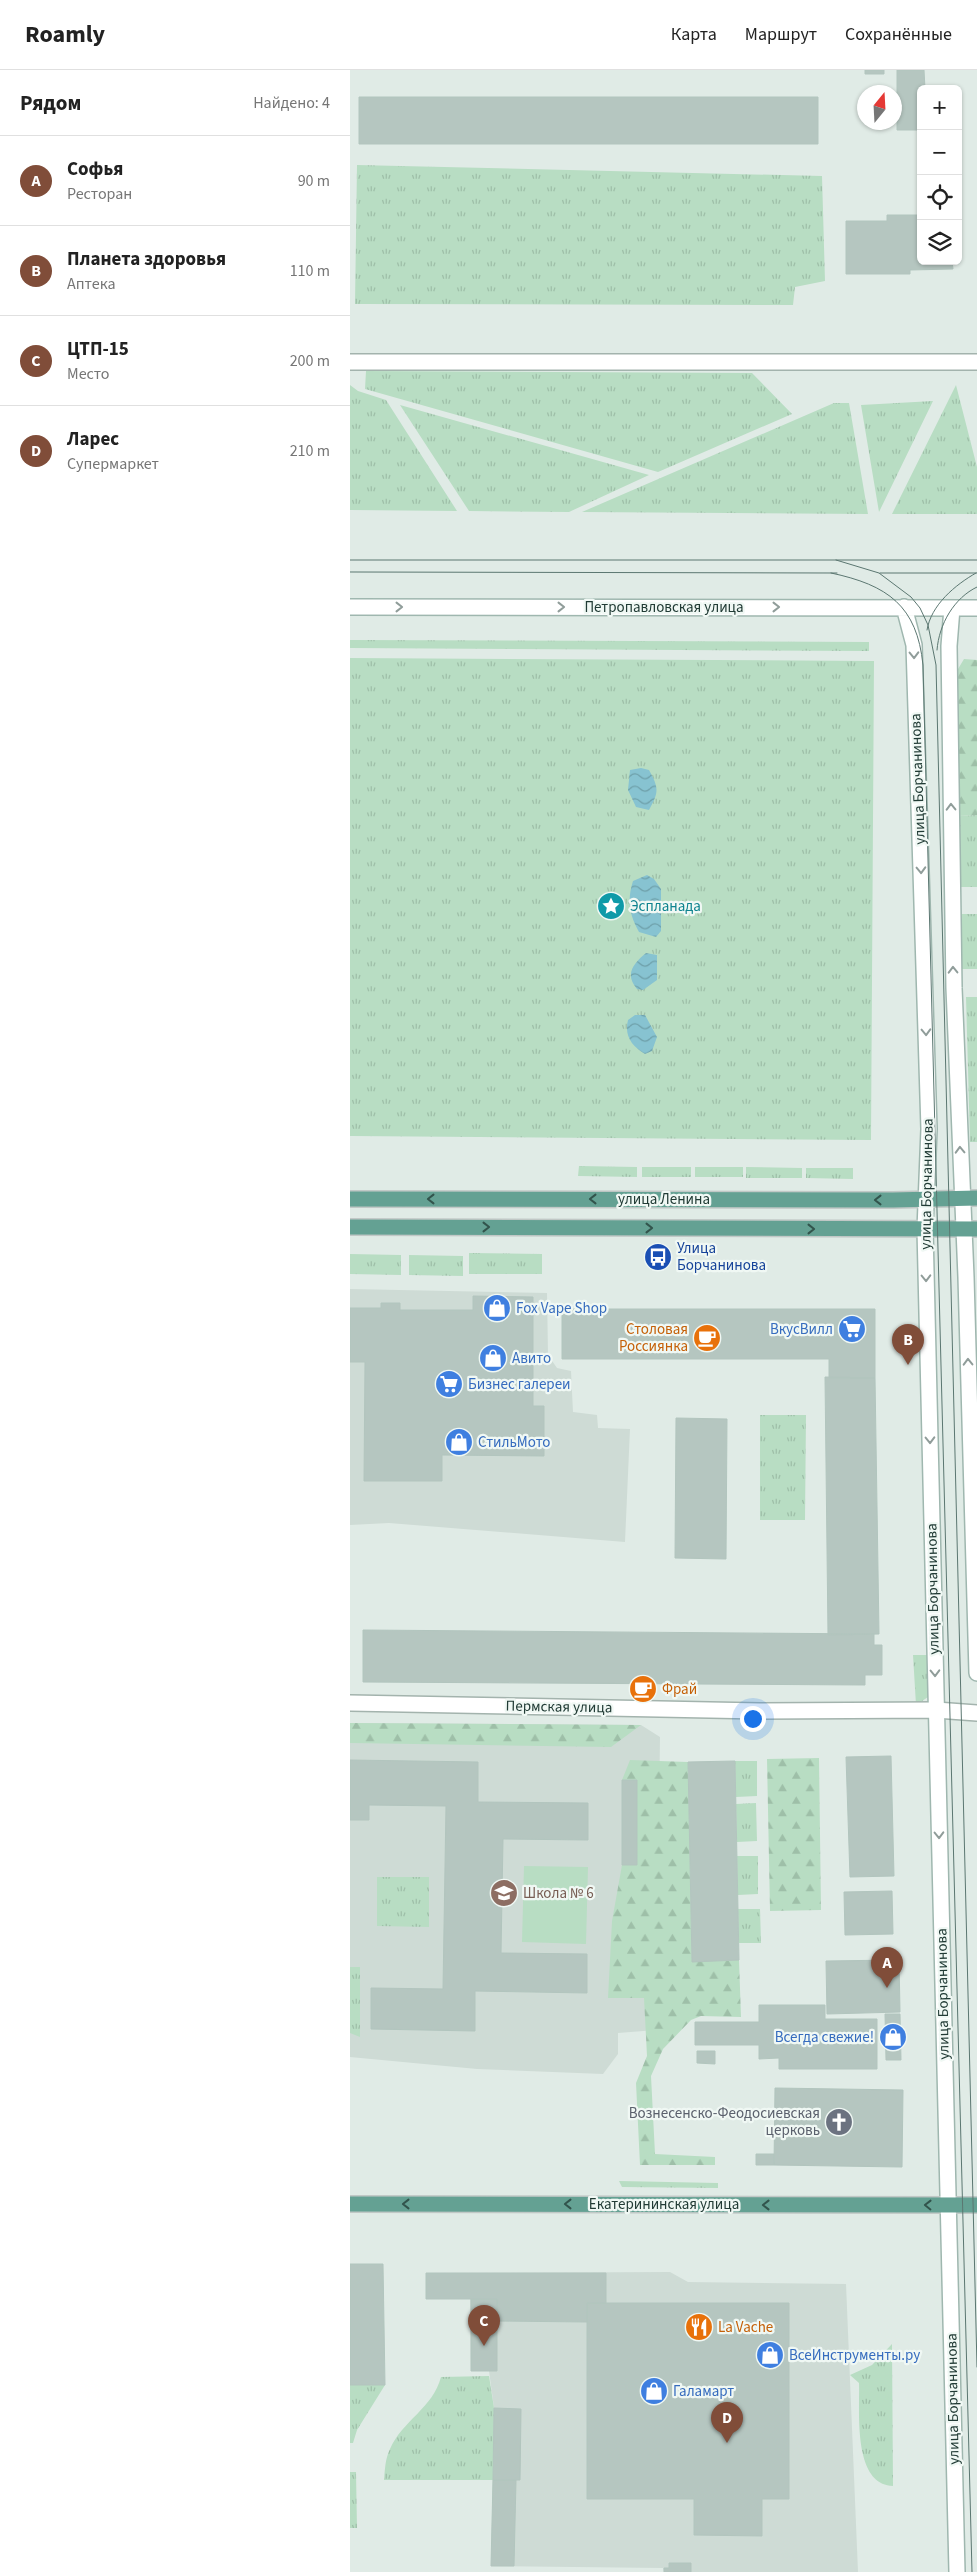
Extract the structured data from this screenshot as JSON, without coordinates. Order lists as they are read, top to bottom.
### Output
{
  "streets": {
    "main road": [
      "Петропавловская улица",
      "улица Борчанинова",
      "улица Ленина",
      "Пермская улица",
      "Екатерининская улица"
    ]
  },
  "crossings": [
    ["Петропавловская улица", "улица Борчанинова"],
    ["улица Борчанинова", "улица Ленина"],
    ["улица Борчанинова", "Пермская улица"],
    ["улица Борчанинова", "Екатерининская улица"]
  ],
  "one_way": ["Петропавловская улица", "Екатерининская улица"],
  "places": {
    "place": ["Эспланада"],
    "bus stop": ["Улица Борчанинова"],
    "shop": [
      "Fox Vape Shop",
      "Авито",
      "СтильМото",
      "Всегда свежие!",
      "ВсеИнструменты.ру",
      "Галамарт"
    ],
    "supermarket": ["ВкусВилл", "Бизнес галереи"],
    "cafe": ["Столовая Россиянка", "Фрай"],
    "school or university": ["Школа № 6"],
    "church": ["Вознесенско-Феодосиевская церковь"],
    "restaurant": ["La Vache"]
  },
  "north": "top",
  "page": {
    "header": "Roamly",
    "nav": ["Карта", "Маршрут", "Сохранённые"],
    "heading": ["Рядом", "Найдено: 4"],
    "map_buttons": ["+", "−"],
    "list": [
      {
        "mark": "A",
        "name": "Софья",
        "note": "Ресторан",
        "value": "90 m"
      },
      {
        "mark": "B",
        "name": "Планета здоровья",
        "note": "Аптека",
        "value": "110 m"
      },
      {
        "mark": "C",
        "name": "ЦТП-15",
        "note": "Место",
        "value": "200 m"
      },
      {
        "mark": "D",
        "name": "Ларес",
        "note": "Супермаркет",
        "value": "210 m"
      }
    ],
    "pins": [
      "B",
      "A",
      "C",
      "D"
    ]
  }
}
